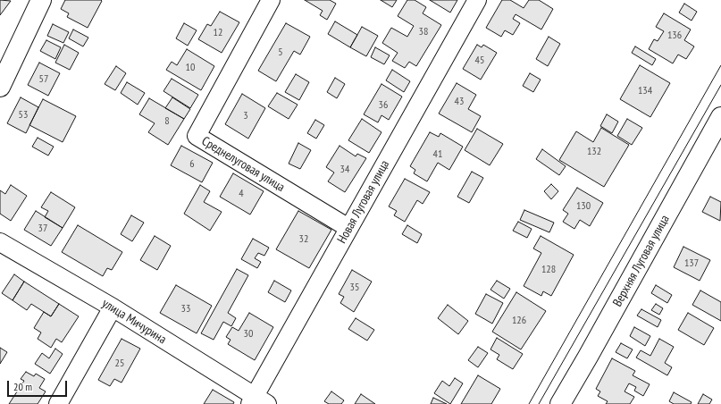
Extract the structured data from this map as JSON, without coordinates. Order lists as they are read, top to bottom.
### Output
{
  "streets": {
    "main road": ["Верхняя Луговая улица"],
    "street": ["Среднелуговая улица", "Новая Луговая улица", "улица Мичурина"]
  },
  "crossings": [
    ["Среднелуговая улица", "Новая Луговая улица"],
    ["Новая Луговая улица", "улица Мичурина"]
  ],
  "house_numbers": [
    "38",
    "12",
    "136",
    "5",
    "45",
    "10",
    "57",
    "134",
    "43",
    "36",
    "53",
    "3",
    "8",
    "132",
    "41",
    "6",
    "34",
    "4",
    "130",
    "37",
    "32",
    "137",
    "128",
    "35",
    "33",
    "126",
    "30",
    "25"
  ],
  "scale_bar": "20 m"
}
